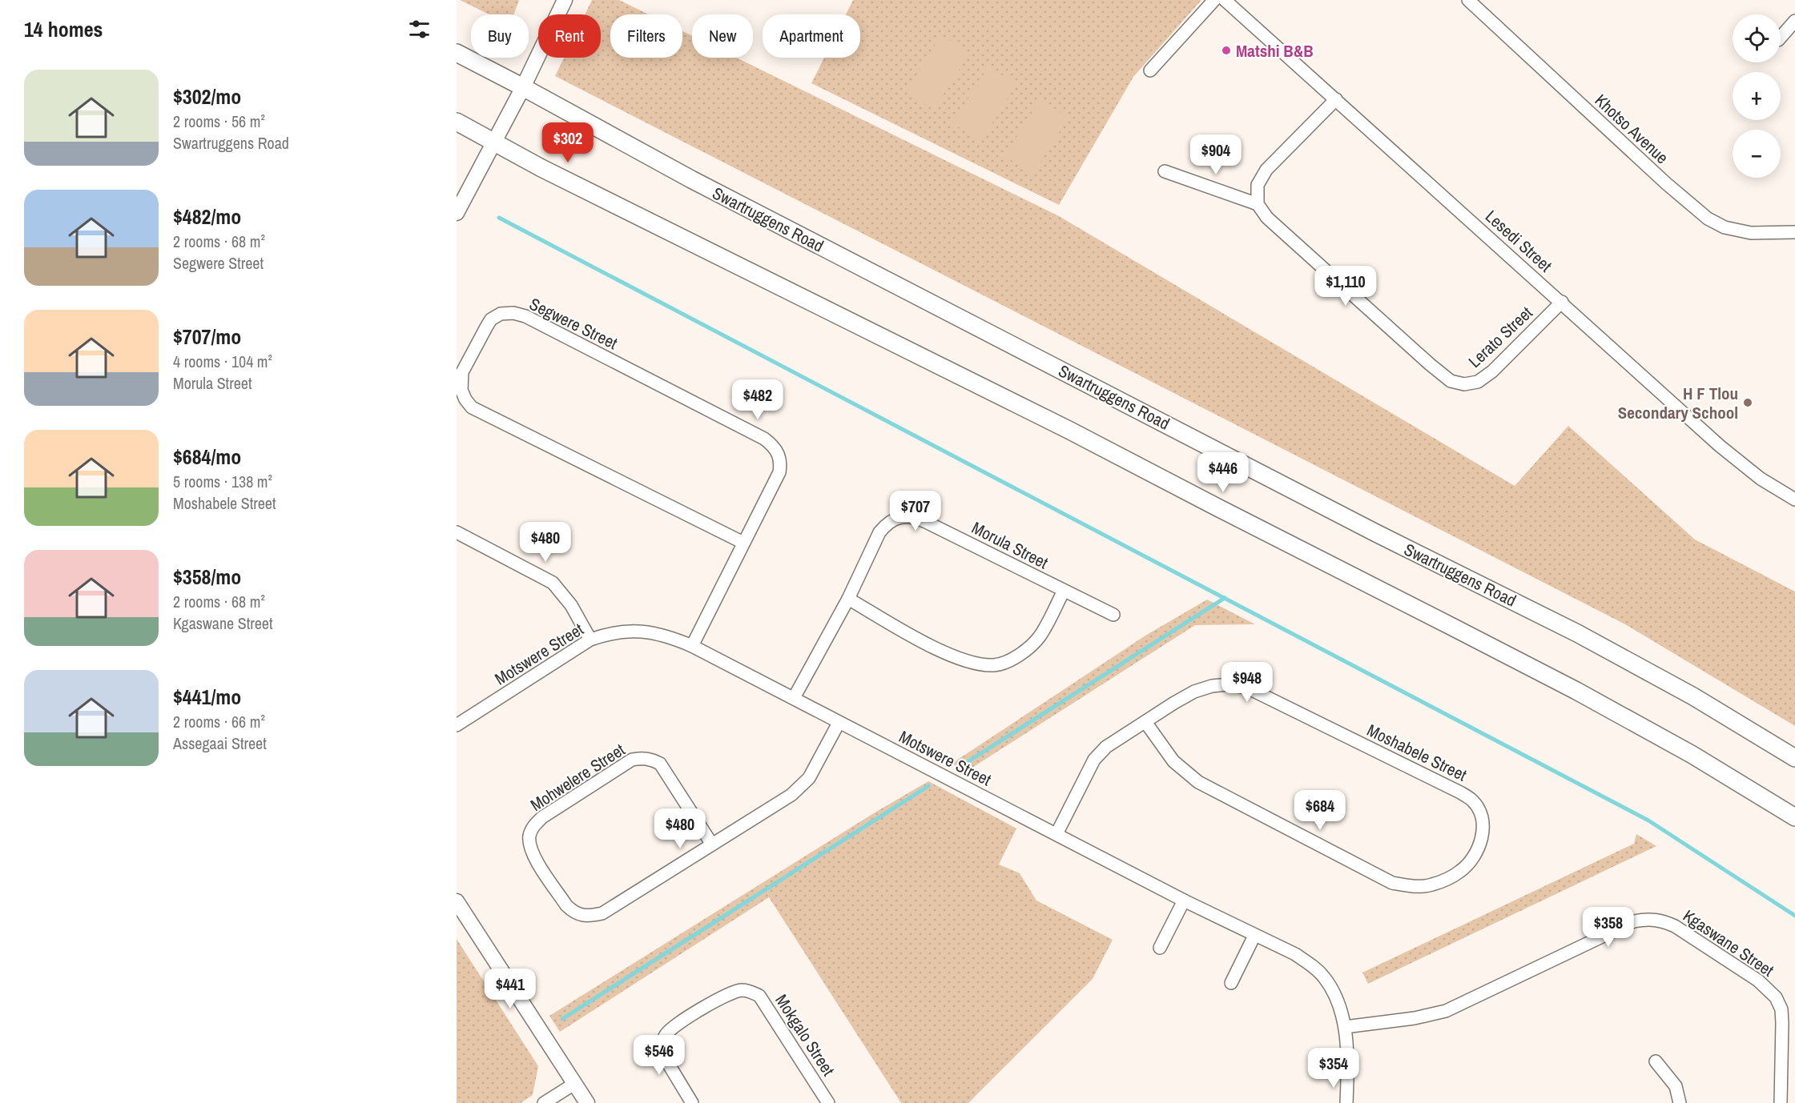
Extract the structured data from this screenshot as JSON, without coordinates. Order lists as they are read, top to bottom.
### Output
{
  "streets": {
    "main road": ["Swartruggens Road"],
    "street": [
      "Khotso Avenue",
      "Lesedi Street",
      "Segwere Street",
      "Lerato Street",
      "Morula Street",
      "Motswere Street",
      "Moshabele Street",
      "Mohwelere Street",
      "Kgaswane Street",
      "Mokgalo Street"
    ]
  },
  "crossings": [
    ["Lesedi Street", "Lerato Street"],
    ["Segwere Street", "Motswere Street"],
    ["Morula Street", "Motswere Street"],
    ["Motswere Street", "Moshabele Street"],
    ["Motswere Street", "Mohwelere Street"],
    ["Motswere Street", "Kgaswane Street"]
  ],
  "places": ["Matshi B&B", "H F Tlou Secondary School"],
  "page": {
    "heading": "14 homes",
    "map_buttons": ["+", "−"],
    "chip": [
      "Buy",
      "Rent",
      "Filters",
      "New",
      "Apartment"
    ],
    "list": [
      {
        "name": "$302/mo",
        "note": "2 rooms · 56 m² · Swartruggens Road"
      },
      {
        "name": "$482/mo",
        "note": "2 rooms · 68 m² · Segwere Street"
      },
      {
        "name": "$707/mo",
        "note": "4 rooms · 104 m² · Morula Street"
      },
      {
        "name": "$684/mo",
        "note": "5 rooms · 138 m² · Moshabele Street"
      },
      {
        "name": "$358/mo",
        "note": "2 rooms · 68 m² · Kgaswane Street"
      },
      {
        "name": "$441/mo",
        "note": "2 rooms · 66 m² · Assegaai Street"
      }
    ],
    "price": [
      "$302",
      "$904",
      "$1,110",
      "$482",
      "$446",
      "$707",
      "$480",
      "$948",
      "$684",
      "$480",
      "$358",
      "$441",
      "$546",
      "$354"
    ]
  }
}
